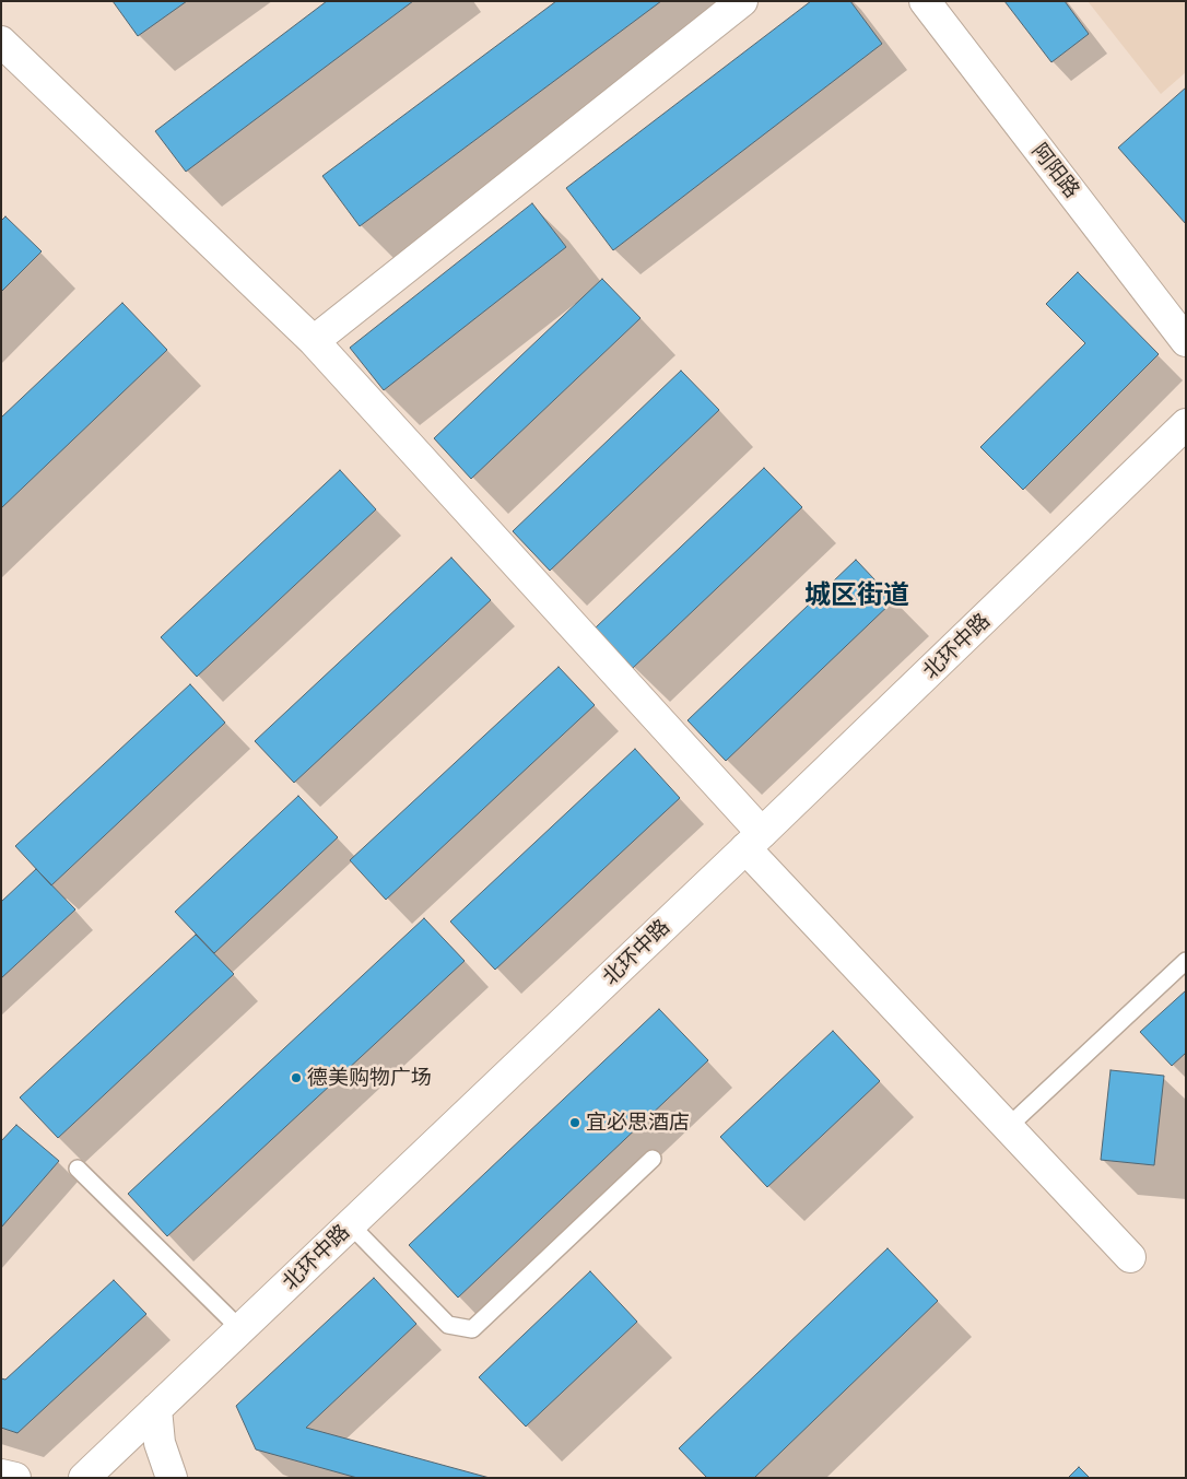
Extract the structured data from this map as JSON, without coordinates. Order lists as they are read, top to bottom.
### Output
{
  "streets": {
    "street": ["阿阳路", "北环中路"]
  },
  "districts": ["城区街道"],
  "places": ["德美购物广场", "宜必思酒店"]
}
